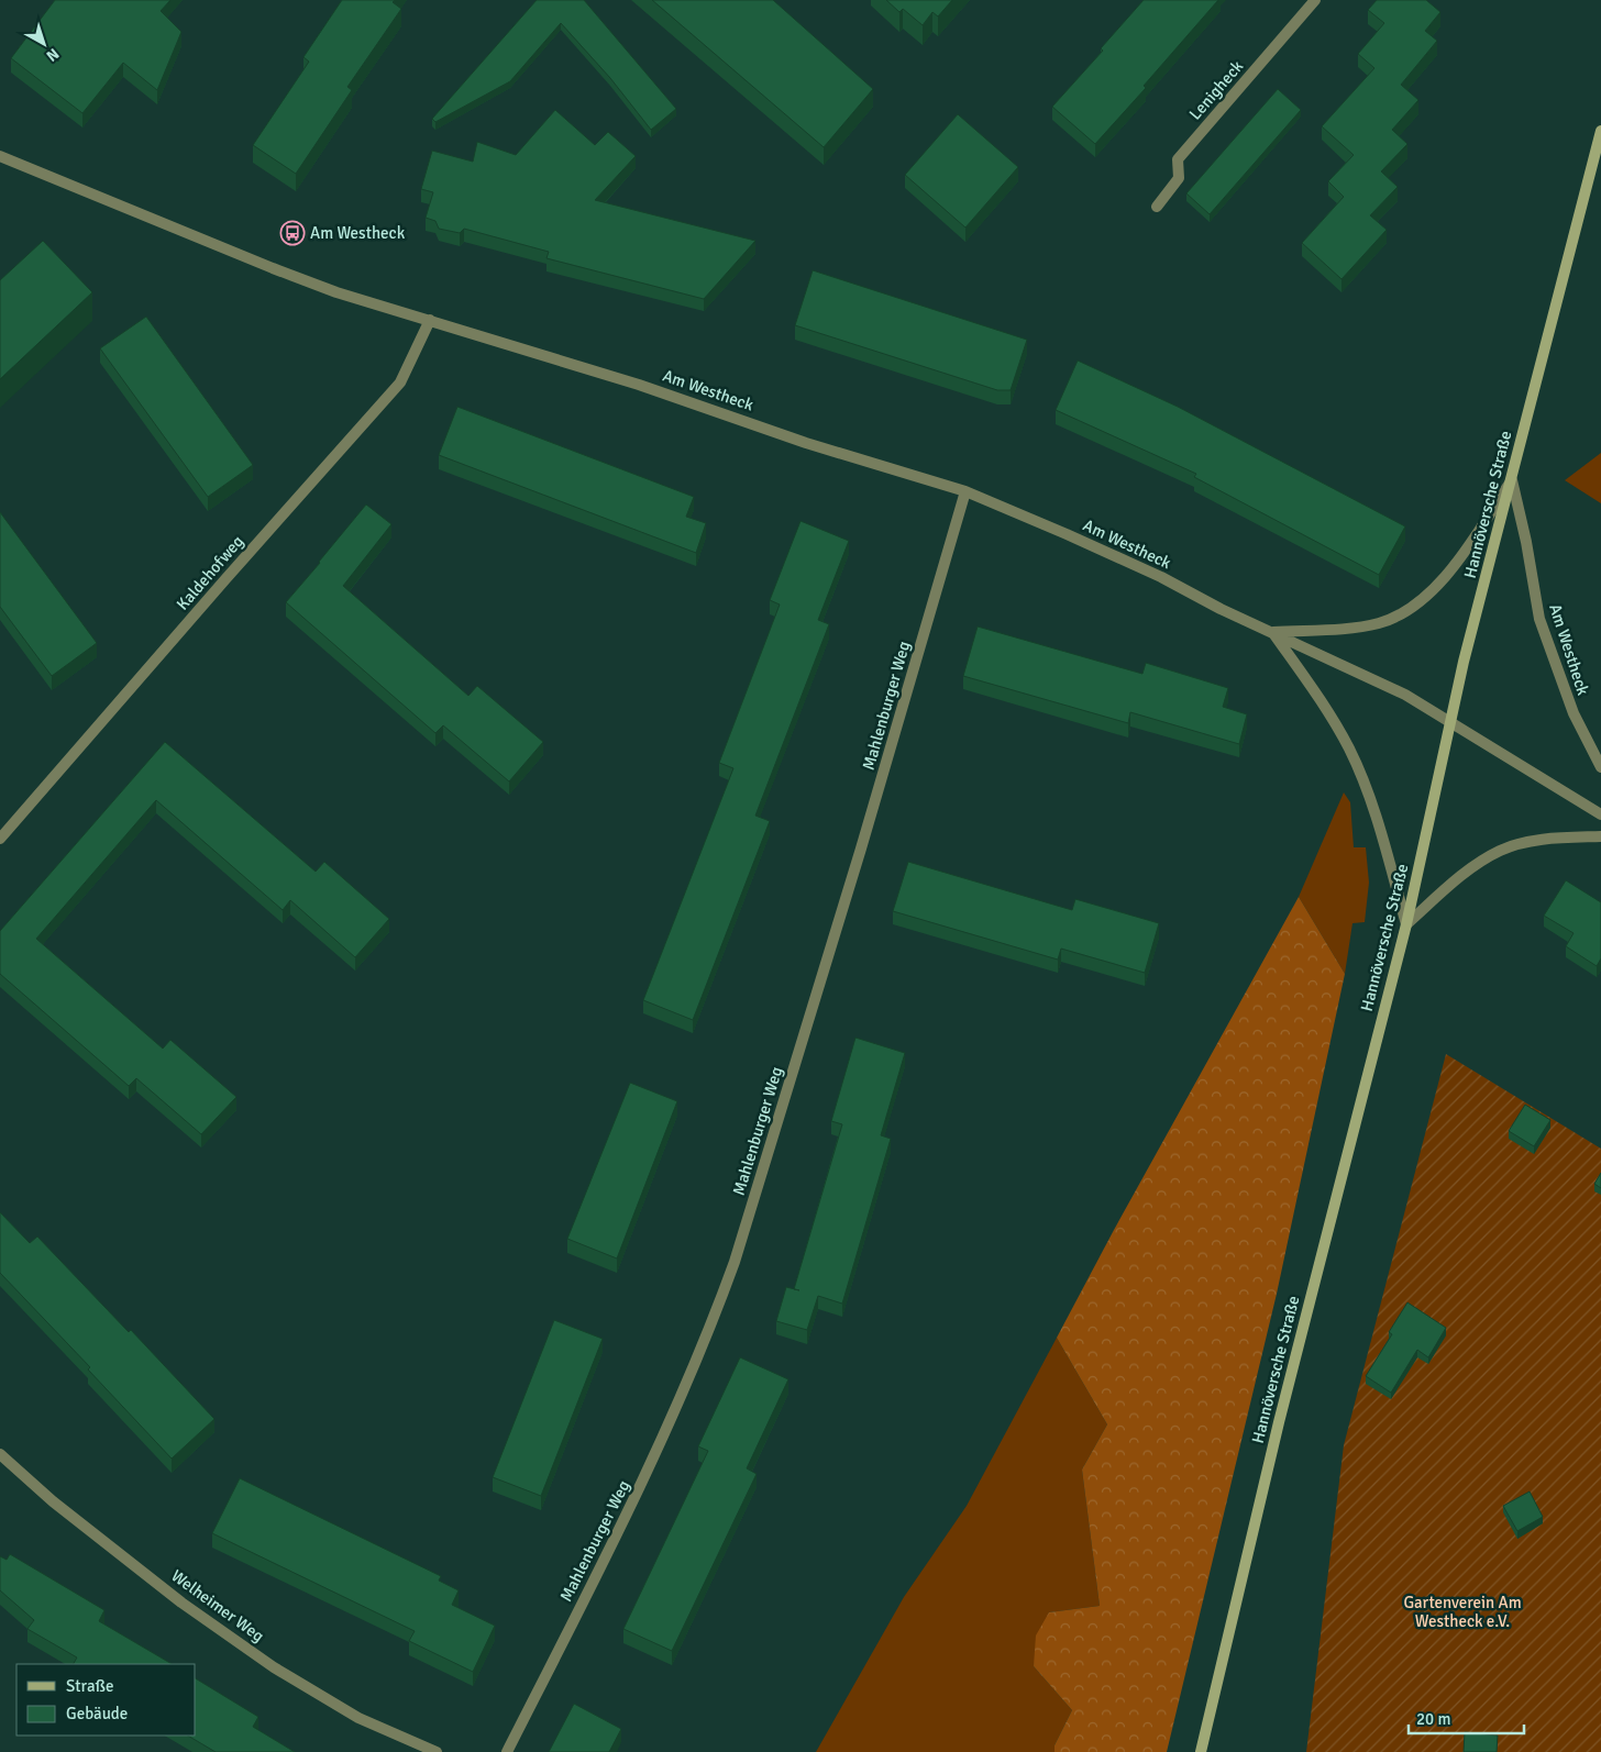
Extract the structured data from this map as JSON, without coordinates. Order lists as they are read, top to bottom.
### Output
{
  "streets": {
    "main road": ["Hannöversche Straße"],
    "street": [
      "Lenigheck",
      "Am Westheck",
      "Kaldehofweg",
      "Mahlenburger Weg",
      "Welheimer Weg"
    ]
  },
  "crossings": [
    ["Am Westheck", "Hannöversche Straße"],
    ["Am Westheck", "Kaldehofweg"],
    ["Am Westheck", "Mahlenburger Weg"]
  ],
  "parks": ["Gartenverein Am Westheck e.V."],
  "places": {
    "bus stop": ["Am Westheck"]
  },
  "legend": ["Straße", "Gebäude"],
  "scale_bar": "20 m",
  "north": "bottom right"
}
